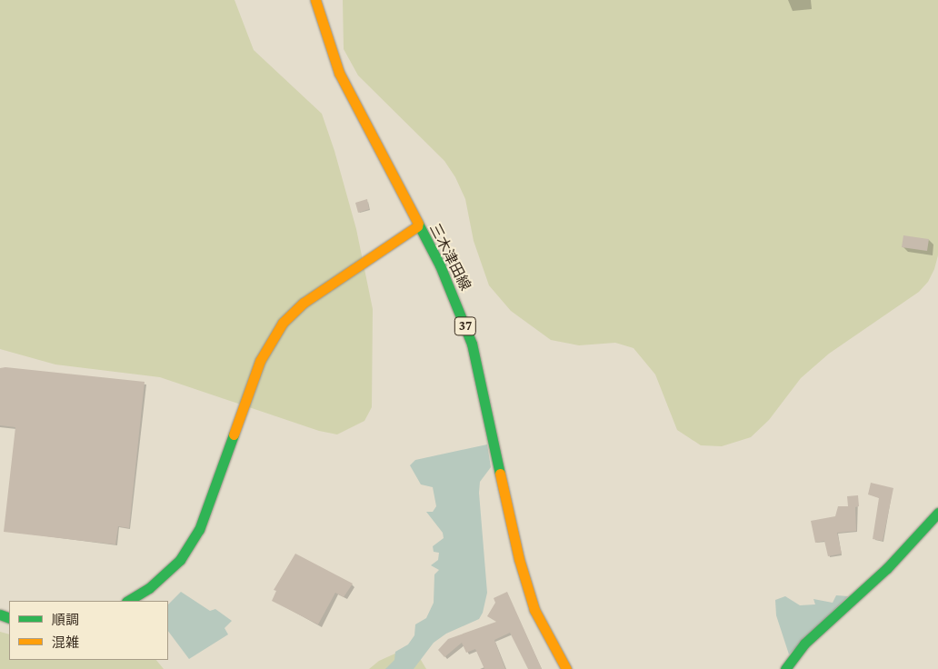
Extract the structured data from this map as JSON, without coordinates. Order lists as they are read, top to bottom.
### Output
{
  "streets": {
    "street": ["三木津田線", "37"]
  },
  "legend": ["順調", "混雑"]
}
